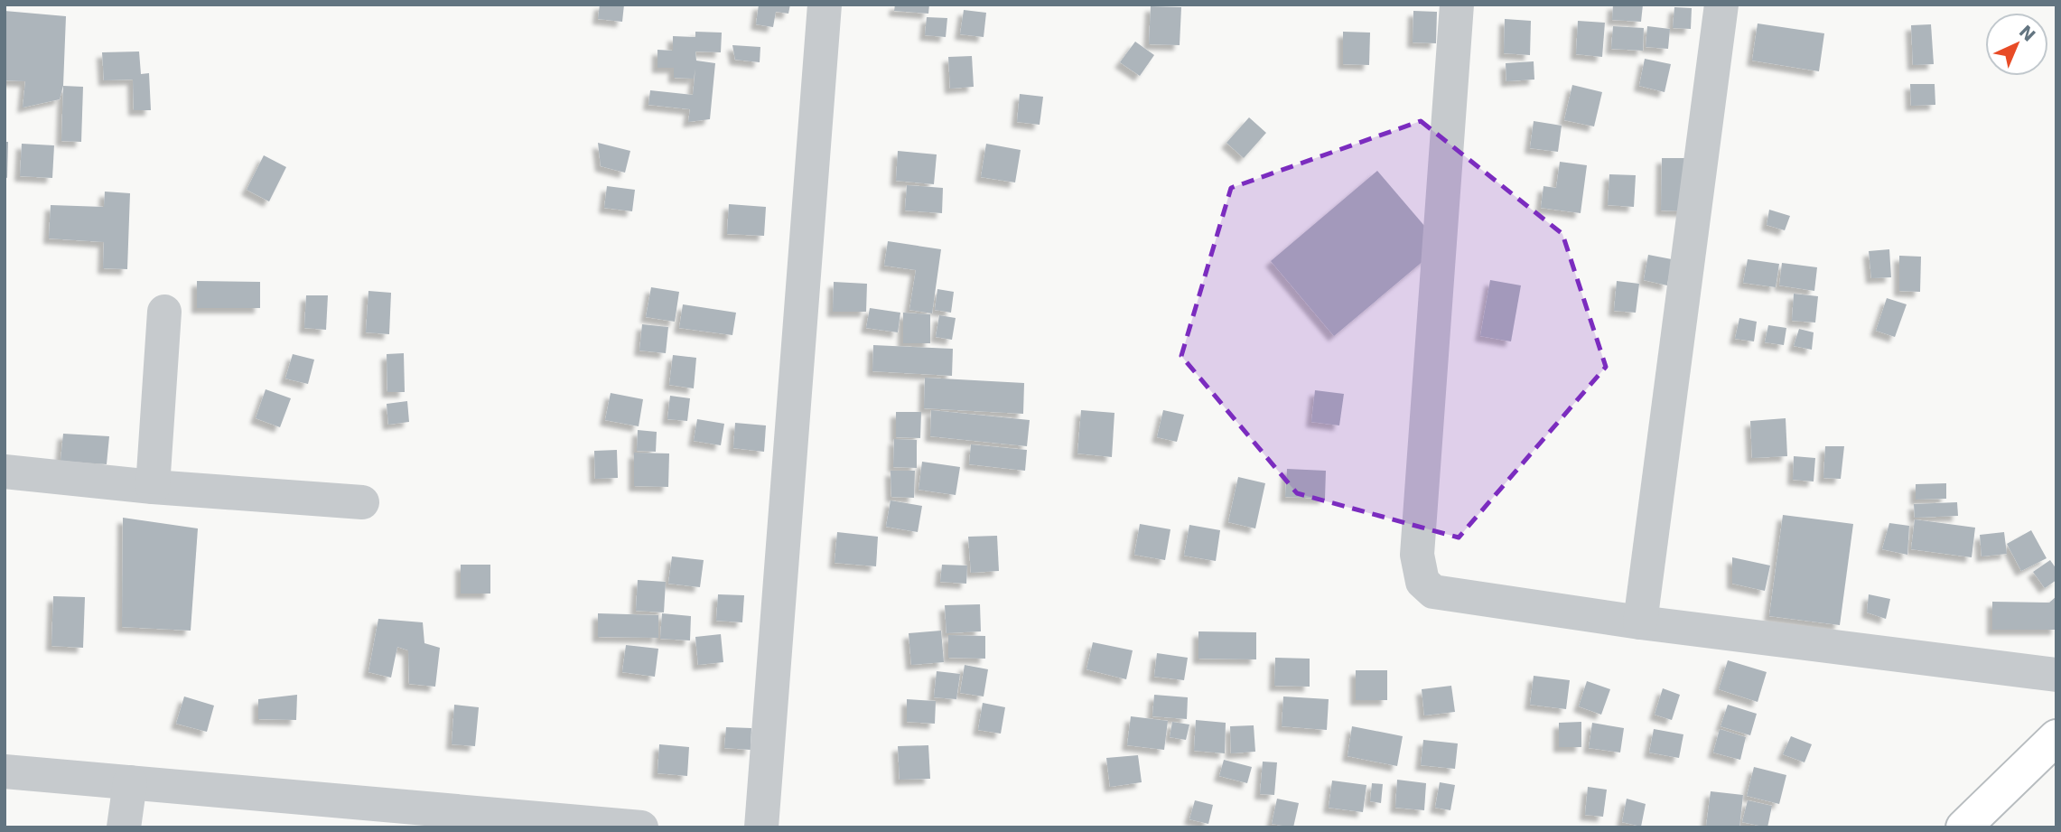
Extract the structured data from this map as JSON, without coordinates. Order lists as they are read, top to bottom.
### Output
{
  "north": "top right"
}
